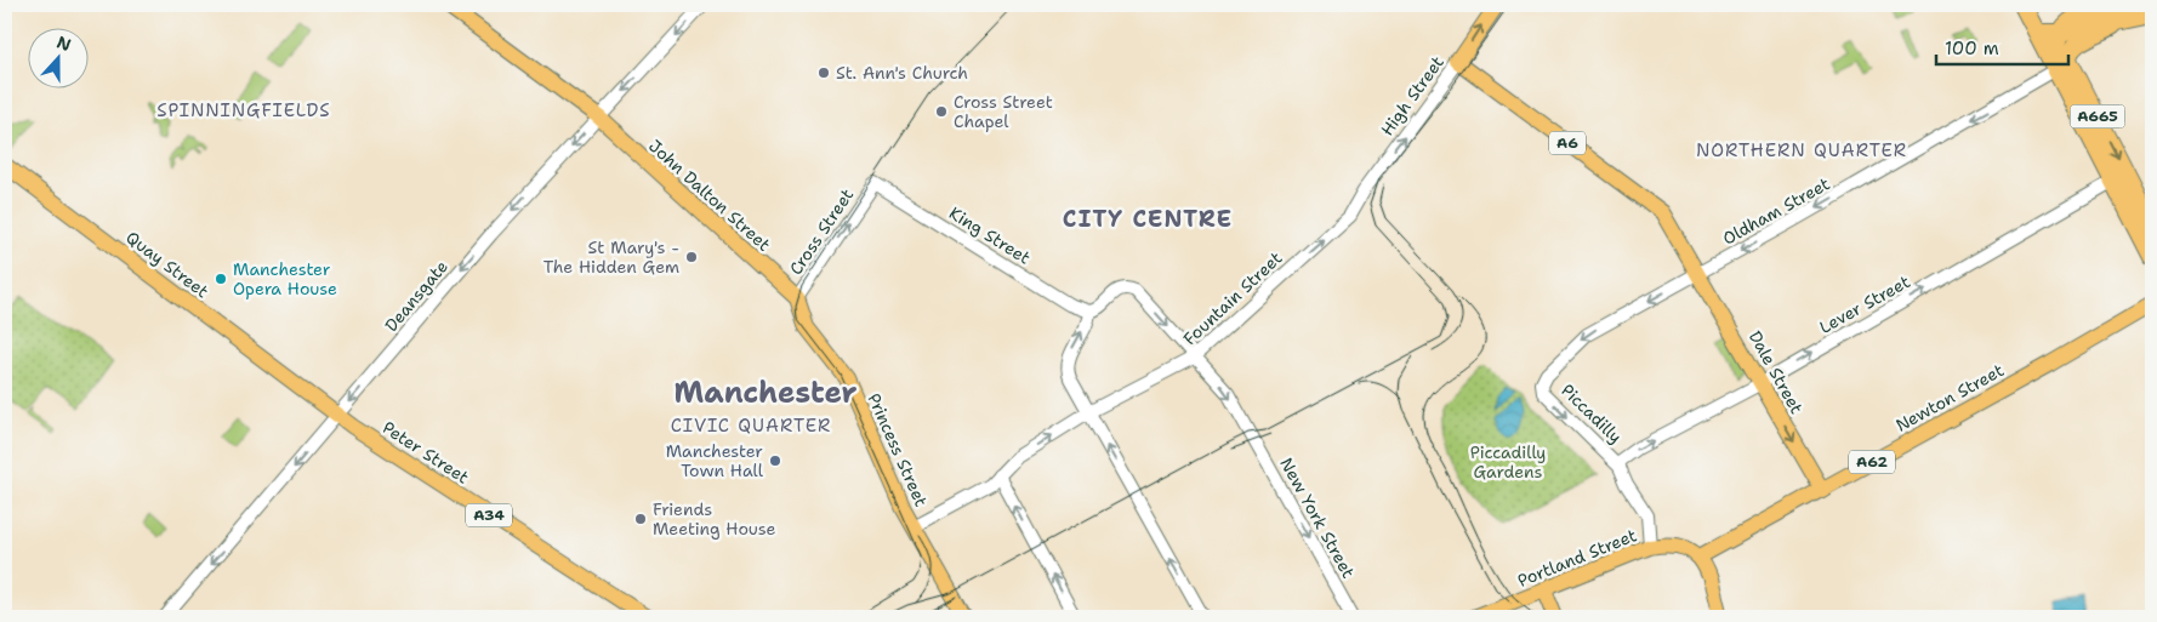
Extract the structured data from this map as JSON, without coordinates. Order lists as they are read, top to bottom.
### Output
{
  "streets": {
    "highway": ["A665"],
    "main road": [
      "High Street",
      "A6",
      "John Dalton Street",
      "Quay Street",
      "Dale Street",
      "Newton Street",
      "Princess Street",
      "Peter Street",
      "A62",
      "A34",
      "Portland Street"
    ],
    "street": [
      "Oldham Street",
      "Cross Street",
      "King Street",
      "Deansgate",
      "Fountain Street",
      "Lever Street",
      "Piccadilly",
      "New York Street"
    ]
  },
  "crossings": [
    ["High Street", "A6"],
    ["High Street", "Fountain Street"],
    ["A665", "Oldham Street"],
    ["A665", "Lever Street"],
    ["A6", "Oldham Street"],
    ["A6", "Dale Street"],
    ["John Dalton Street", "Cross Street"],
    ["John Dalton Street", "Deansgate"],
    ["John Dalton Street", "Princess Street"],
    ["Oldham Street", "Dale Street"],
    ["Oldham Street", "Piccadilly"],
    ["Cross Street", "King Street"],
    ["Cross Street", "Princess Street"],
    ["King Street", "New York Street"],
    ["Quay Street", "Deansgate"],
    ["Quay Street", "Peter Street"],
    ["Deansgate", "Peter Street"],
    ["Fountain Street", "Princess Street"],
    ["Fountain Street", "New York Street"],
    ["Lever Street", "Dale Street"],
    ["Lever Street", "Piccadilly"],
    ["Dale Street", "Newton Street"],
    ["Newton Street", "Portland Street"],
    ["Piccadilly", "Portland Street"]
  ],
  "one_way": [
    "High Street",
    "Oldham Street",
    "Cross Street",
    "Deansgate",
    "Fountain Street",
    "Lever Street",
    "Dale Street",
    "Piccadilly",
    "New York Street"
  ],
  "districts": [
    "SPINNINGFIELDS",
    "NORTHERN QUARTER",
    "CITY CENTRE",
    "Manchester",
    "CIVIC QUARTER"
  ],
  "parks": ["Piccadilly Gardens"],
  "places": [
    "St. Ann's Church",
    "Cross Street Chapel",
    "St Mary's - The Hidden Gem",
    "Manchester Opera House",
    "Manchester Town Hall",
    "Friends Meeting House"
  ],
  "scale_bar": "100 m",
  "north": "top"
}
